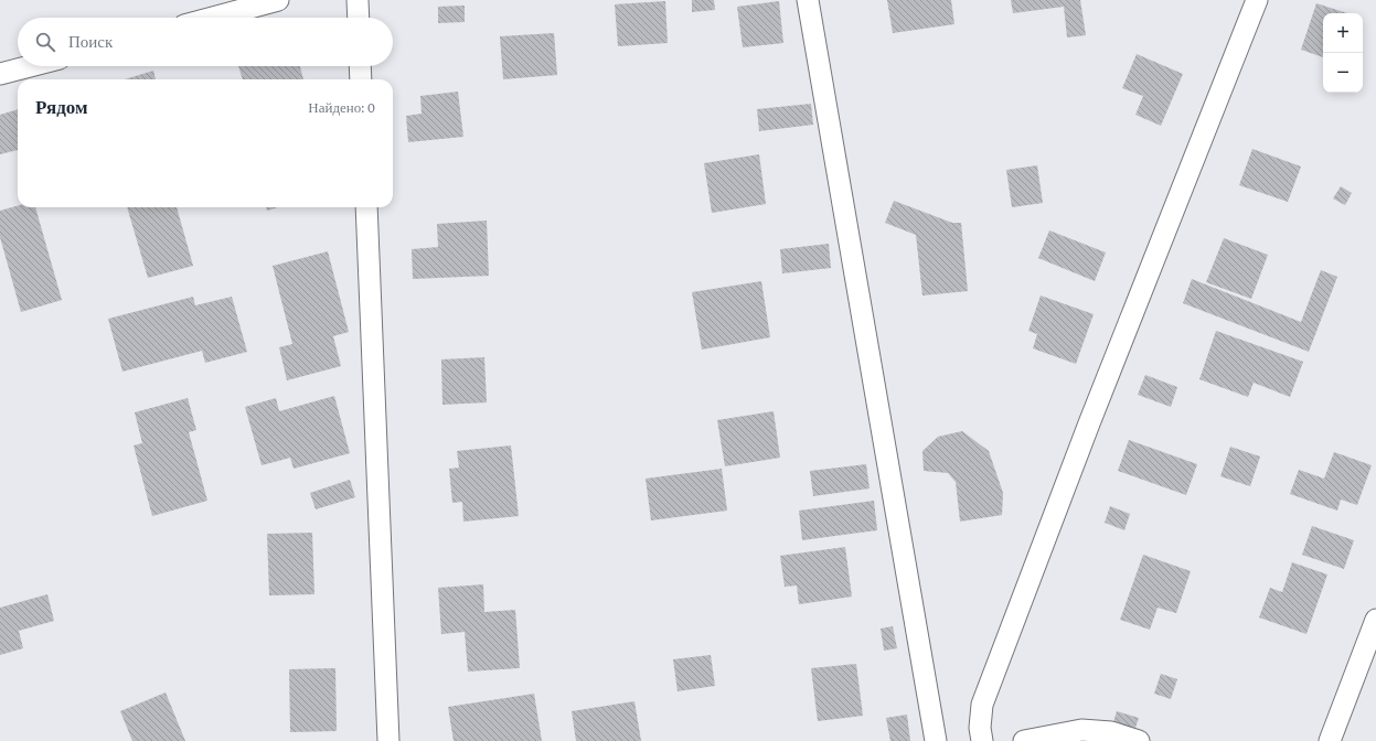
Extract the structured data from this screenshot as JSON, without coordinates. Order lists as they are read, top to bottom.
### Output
{
  "page": {
    "map_buttons": ["+", "−"],
    "search": "Поиск",
    "heading": ["Рядом", "Найдено: 0"]
  }
}
